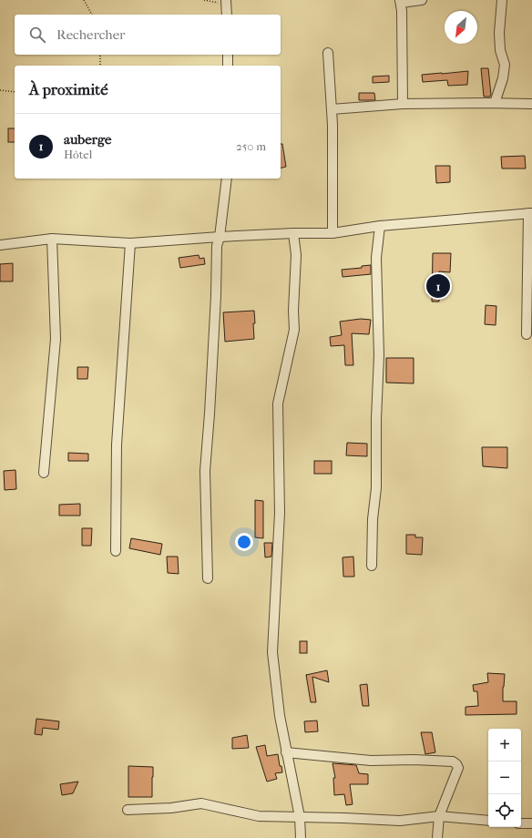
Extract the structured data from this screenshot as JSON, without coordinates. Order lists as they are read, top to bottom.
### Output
{
  "north": "bottom left",
  "page": {
    "search": "Rechercher",
    "heading": "À proximité",
    "list": [
      {
        "mark": "1",
        "name": "auberge",
        "note": "Hôtel",
        "value": "250 m"
      }
    ],
    "pins": "1",
    "map_buttons": ["+", "−"]
  }
}
